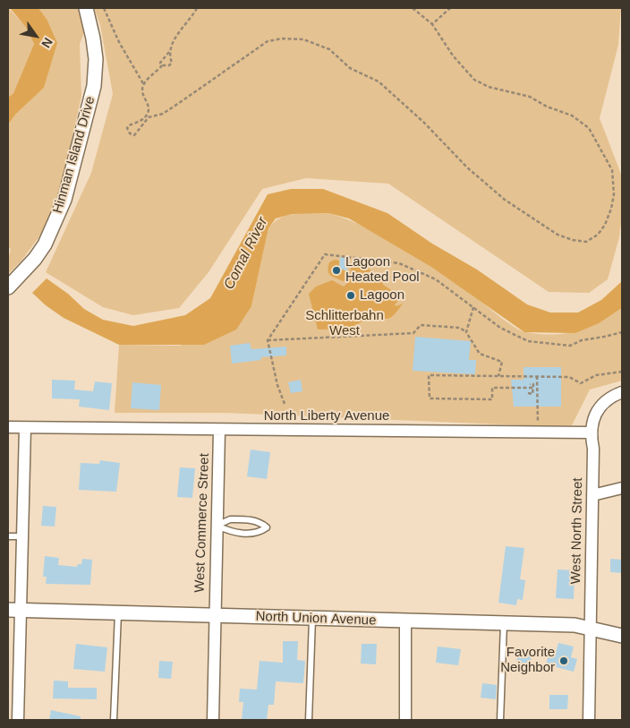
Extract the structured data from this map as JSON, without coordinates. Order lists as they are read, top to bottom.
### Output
{
  "streets": {
    "street": [
      "Hinman Island Drive",
      "North Liberty Avenue",
      "West Commerce Street",
      "West North Street",
      "North Union Avenue"
    ]
  },
  "crossings": [
    ["North Liberty Avenue", "West Commerce Street"],
    ["North Liberty Avenue", "West North Street"],
    ["West Commerce Street", "North Union Avenue"],
    ["West North Street", "North Union Avenue"]
  ],
  "water": ["Comal River"],
  "parks": ["Schlitterbahn West"],
  "places": ["Lagoon Heated Pool", "Lagoon", "Favorite Neighbor"],
  "north": "bottom right"
}
